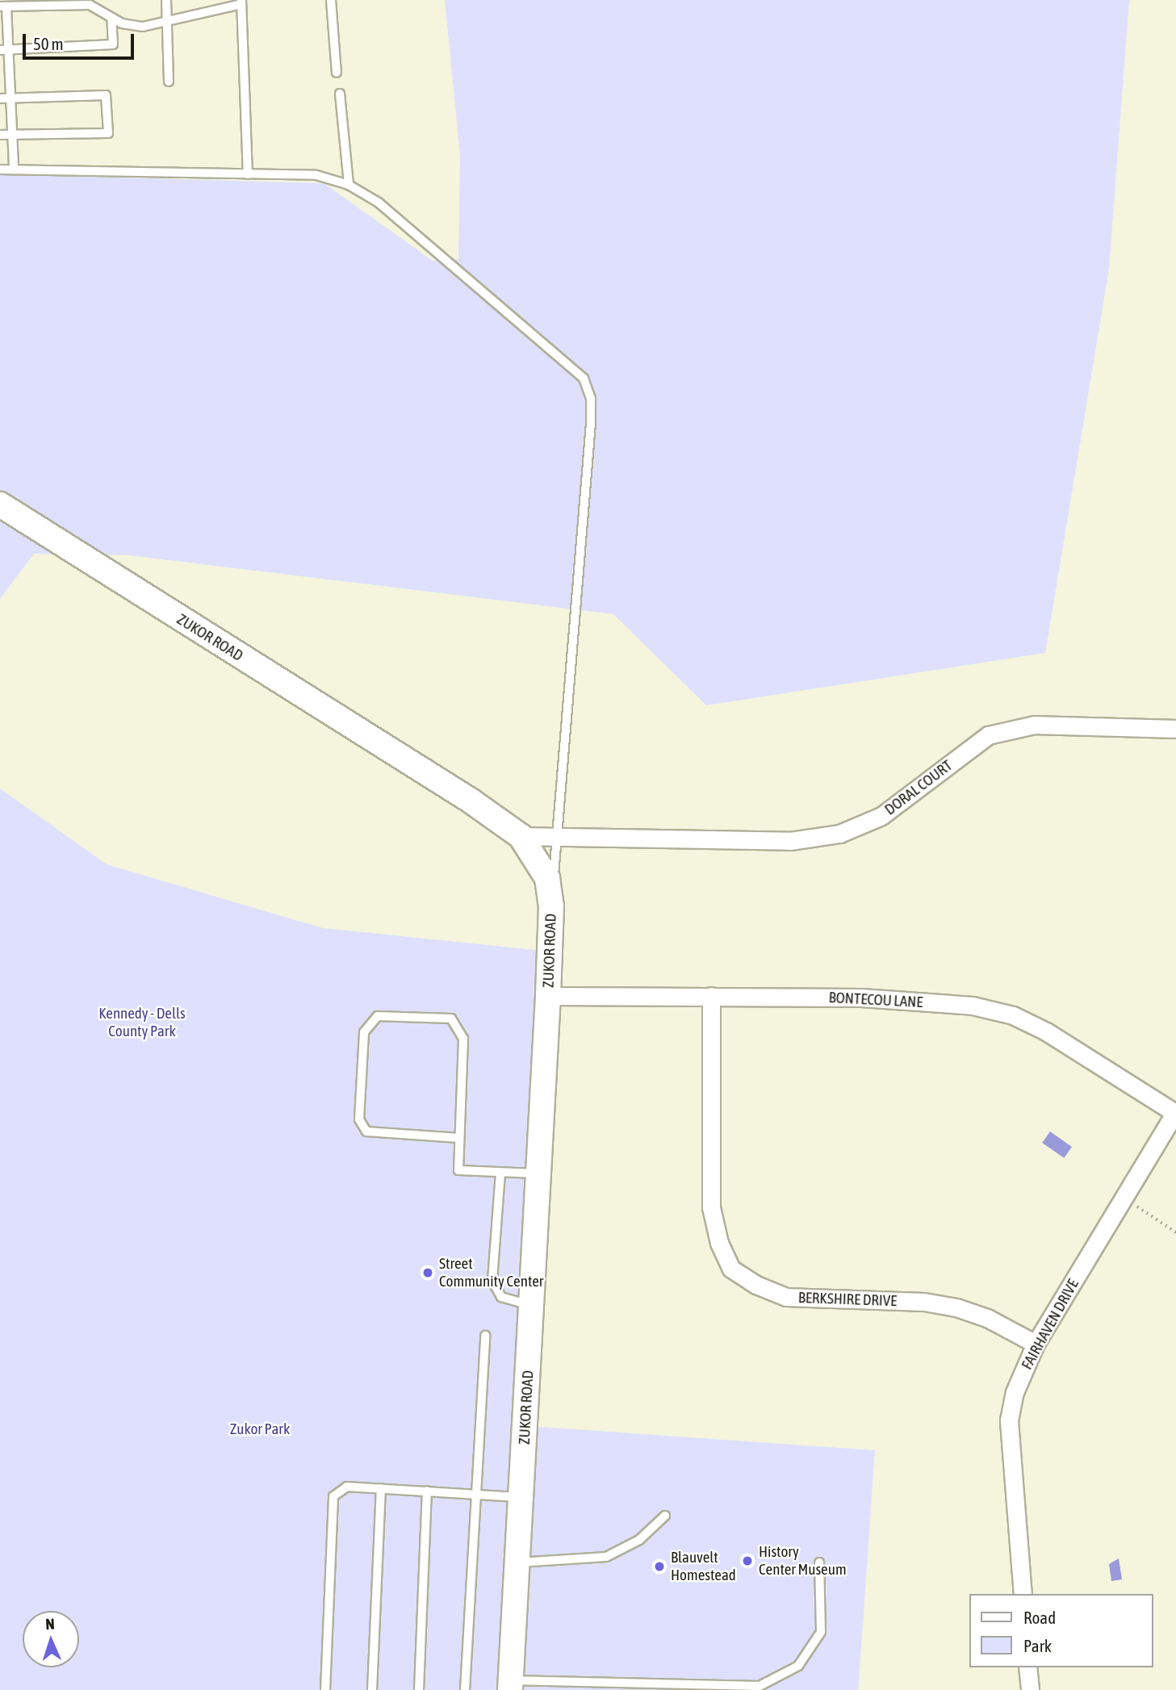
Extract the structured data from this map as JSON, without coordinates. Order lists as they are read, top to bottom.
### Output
{
  "streets": {
    "street": [
      "ZUKOR ROAD",
      "DORAL COURT",
      "BONTECOU LANE",
      "BERKSHIRE DRIVE",
      "FAIRHAVEN DRIVE"
    ]
  },
  "crossings": [
    ["ZUKOR ROAD", "DORAL COURT"],
    ["ZUKOR ROAD", "BONTECOU LANE"],
    ["BONTECOU LANE", "BERKSHIRE DRIVE"],
    ["BONTECOU LANE", "FAIRHAVEN DRIVE"],
    ["BERKSHIRE DRIVE", "FAIRHAVEN DRIVE"]
  ],
  "parks": ["Kennedy - Dells County Park", "Zukor Park"],
  "places": ["Street Community Center", "History Center Museum", "Blauvelt Homestead"],
  "legend": ["Road", "Park"],
  "scale_bar": "50 m",
  "north": "top"
}
